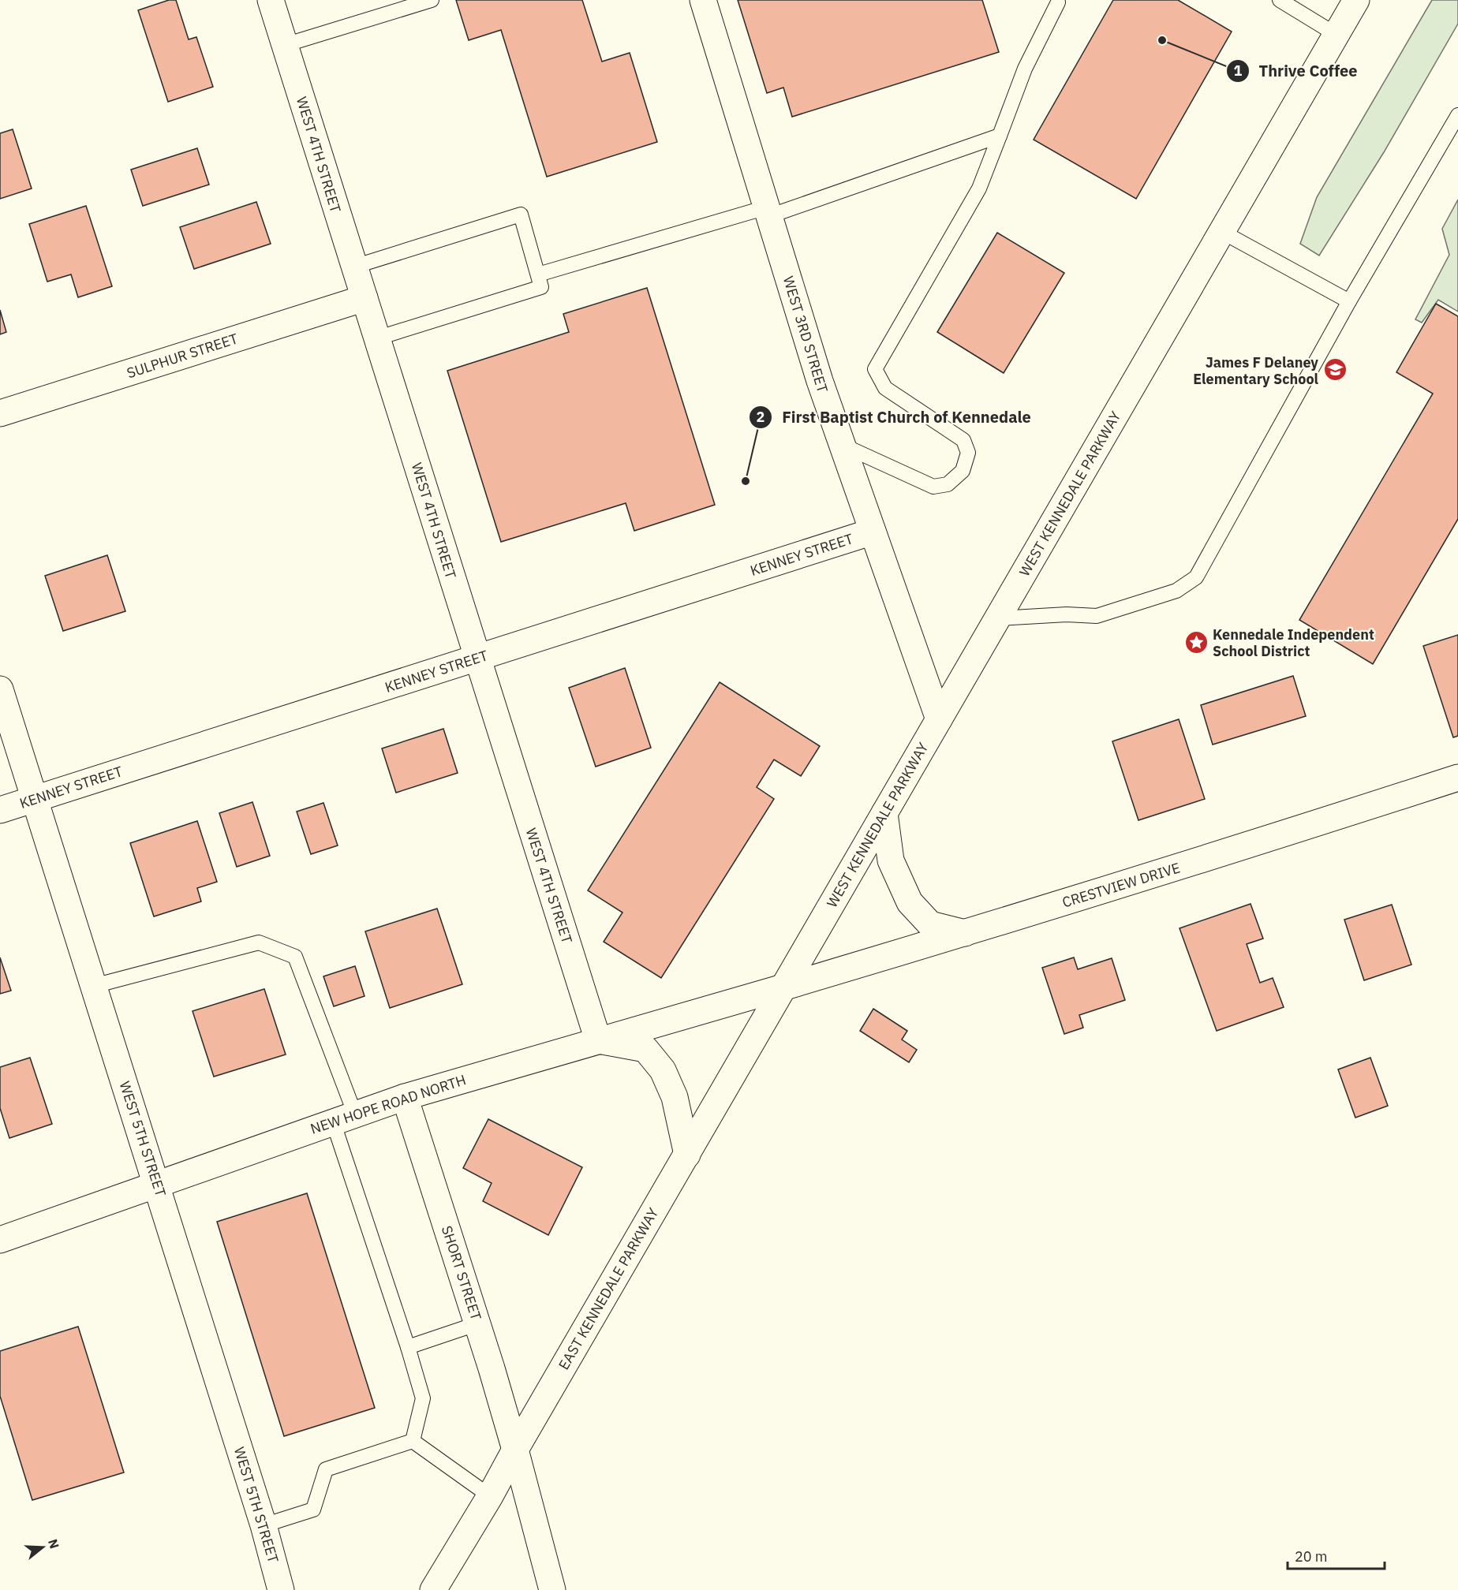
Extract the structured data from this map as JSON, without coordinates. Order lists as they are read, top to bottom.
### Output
{
  "streets": {
    "street": [
      "WEST 4TH STREET",
      "WEST 3RD STREET",
      "SULPHUR STREET",
      "WEST KENNEDALE PARKWAY",
      "KENNEY STREET",
      "CRESTVIEW DRIVE",
      "NEW HOPE ROAD NORTH",
      "WEST 5TH STREET",
      "SHORT STREET",
      "EAST KENNEDALE PARKWAY"
    ]
  },
  "crossings": [
    ["WEST 4TH STREET", "SULPHUR STREET"],
    ["WEST 4TH STREET", "KENNEY STREET"],
    ["WEST 4TH STREET", "NEW HOPE ROAD NORTH"],
    ["WEST 3RD STREET", "WEST KENNEDALE PARKWAY"],
    ["WEST 3RD STREET", "KENNEY STREET"],
    ["WEST KENNEDALE PARKWAY", "CRESTVIEW DRIVE"],
    ["WEST KENNEDALE PARKWAY", "NEW HOPE ROAD NORTH"],
    ["WEST KENNEDALE PARKWAY", "EAST KENNEDALE PARKWAY"],
    ["KENNEY STREET", "WEST 5TH STREET"],
    ["CRESTVIEW DRIVE", "NEW HOPE ROAD NORTH"],
    ["CRESTVIEW DRIVE", "EAST KENNEDALE PARKWAY"],
    ["NEW HOPE ROAD NORTH", "WEST 5TH STREET"],
    ["NEW HOPE ROAD NORTH", "SHORT STREET"],
    ["NEW HOPE ROAD NORTH", "EAST KENNEDALE PARKWAY"],
    ["SHORT STREET", "EAST KENNEDALE PARKWAY"]
  ],
  "places": {
    "other": ["Thrive Coffee", "First Baptist Church of Kennedale"],
    "school or university": ["James F Delaney Elementary School"],
    "place": ["Kennedale Independent School District"]
  },
  "scale_bar": "20 m",
  "north": "right"
}
